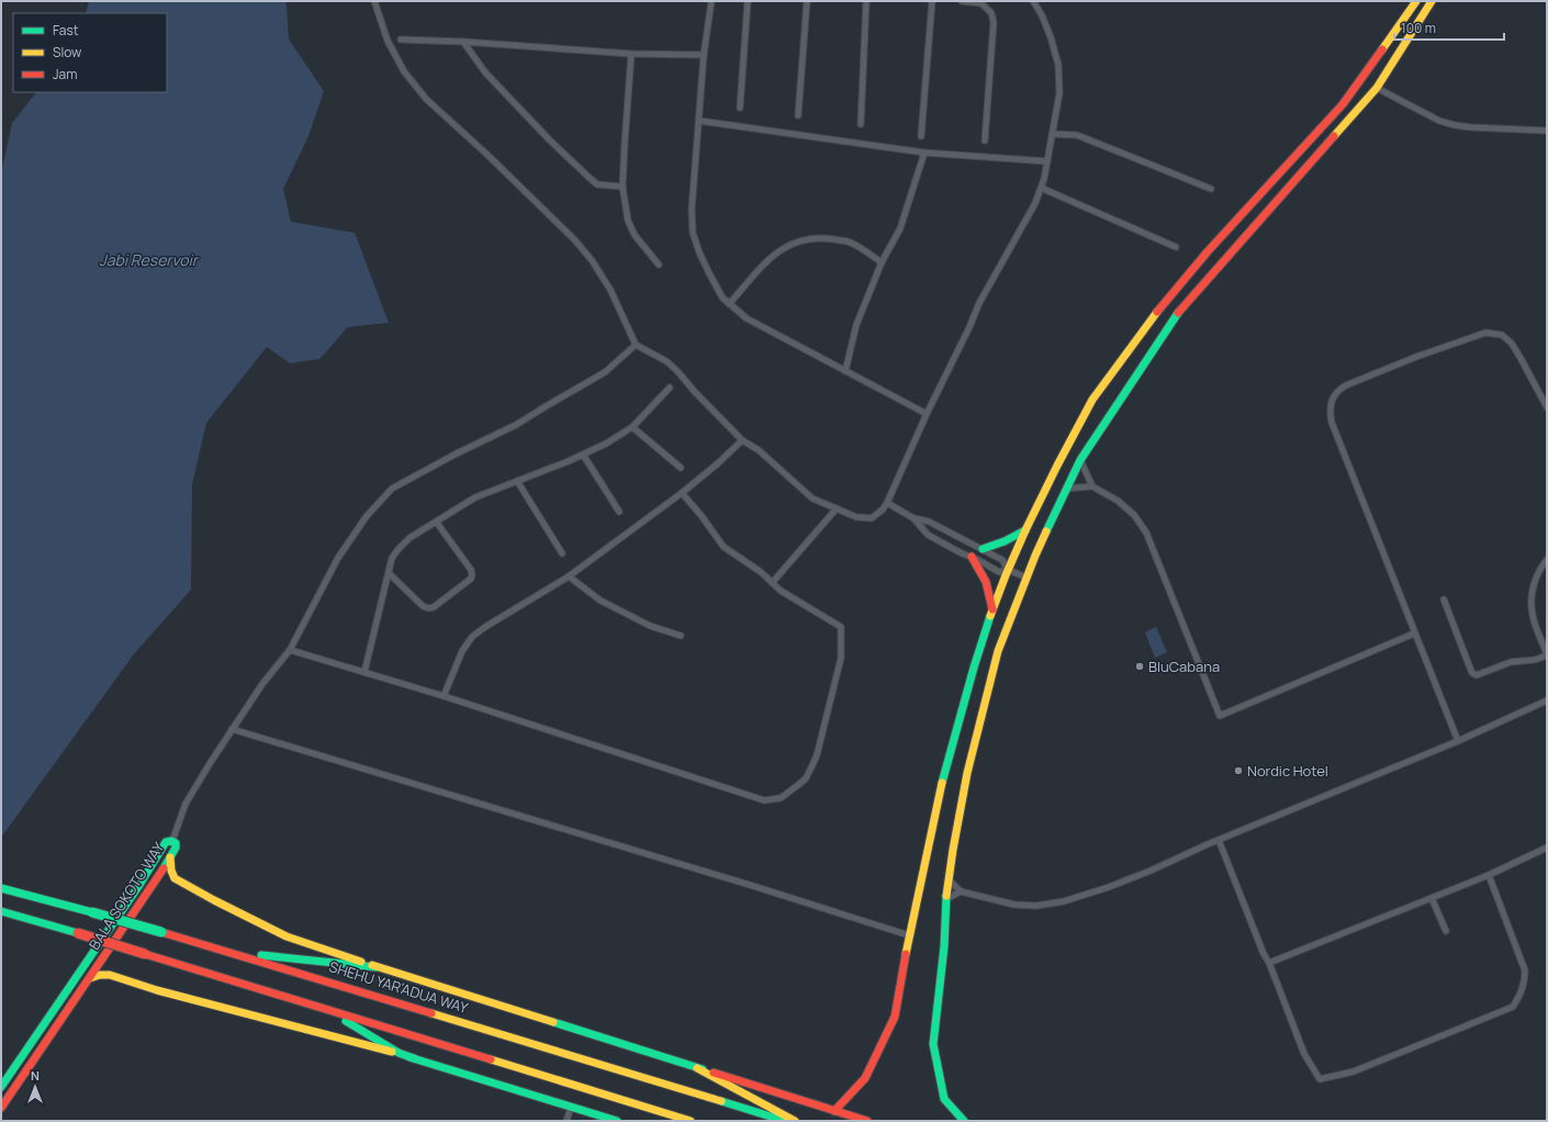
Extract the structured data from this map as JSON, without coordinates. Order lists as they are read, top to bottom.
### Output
{
  "streets": {
    "main road": ["BALA SOKOTO WAY", "SHEHU YAR'ADUA WAY"]
  },
  "water": ["Jabi Reservoir"],
  "places": ["BluCabana", "Nordic Hotel"],
  "legend": ["Fast", "Slow", "Jam"],
  "scale_bar": "100 m",
  "north": "top"
}
